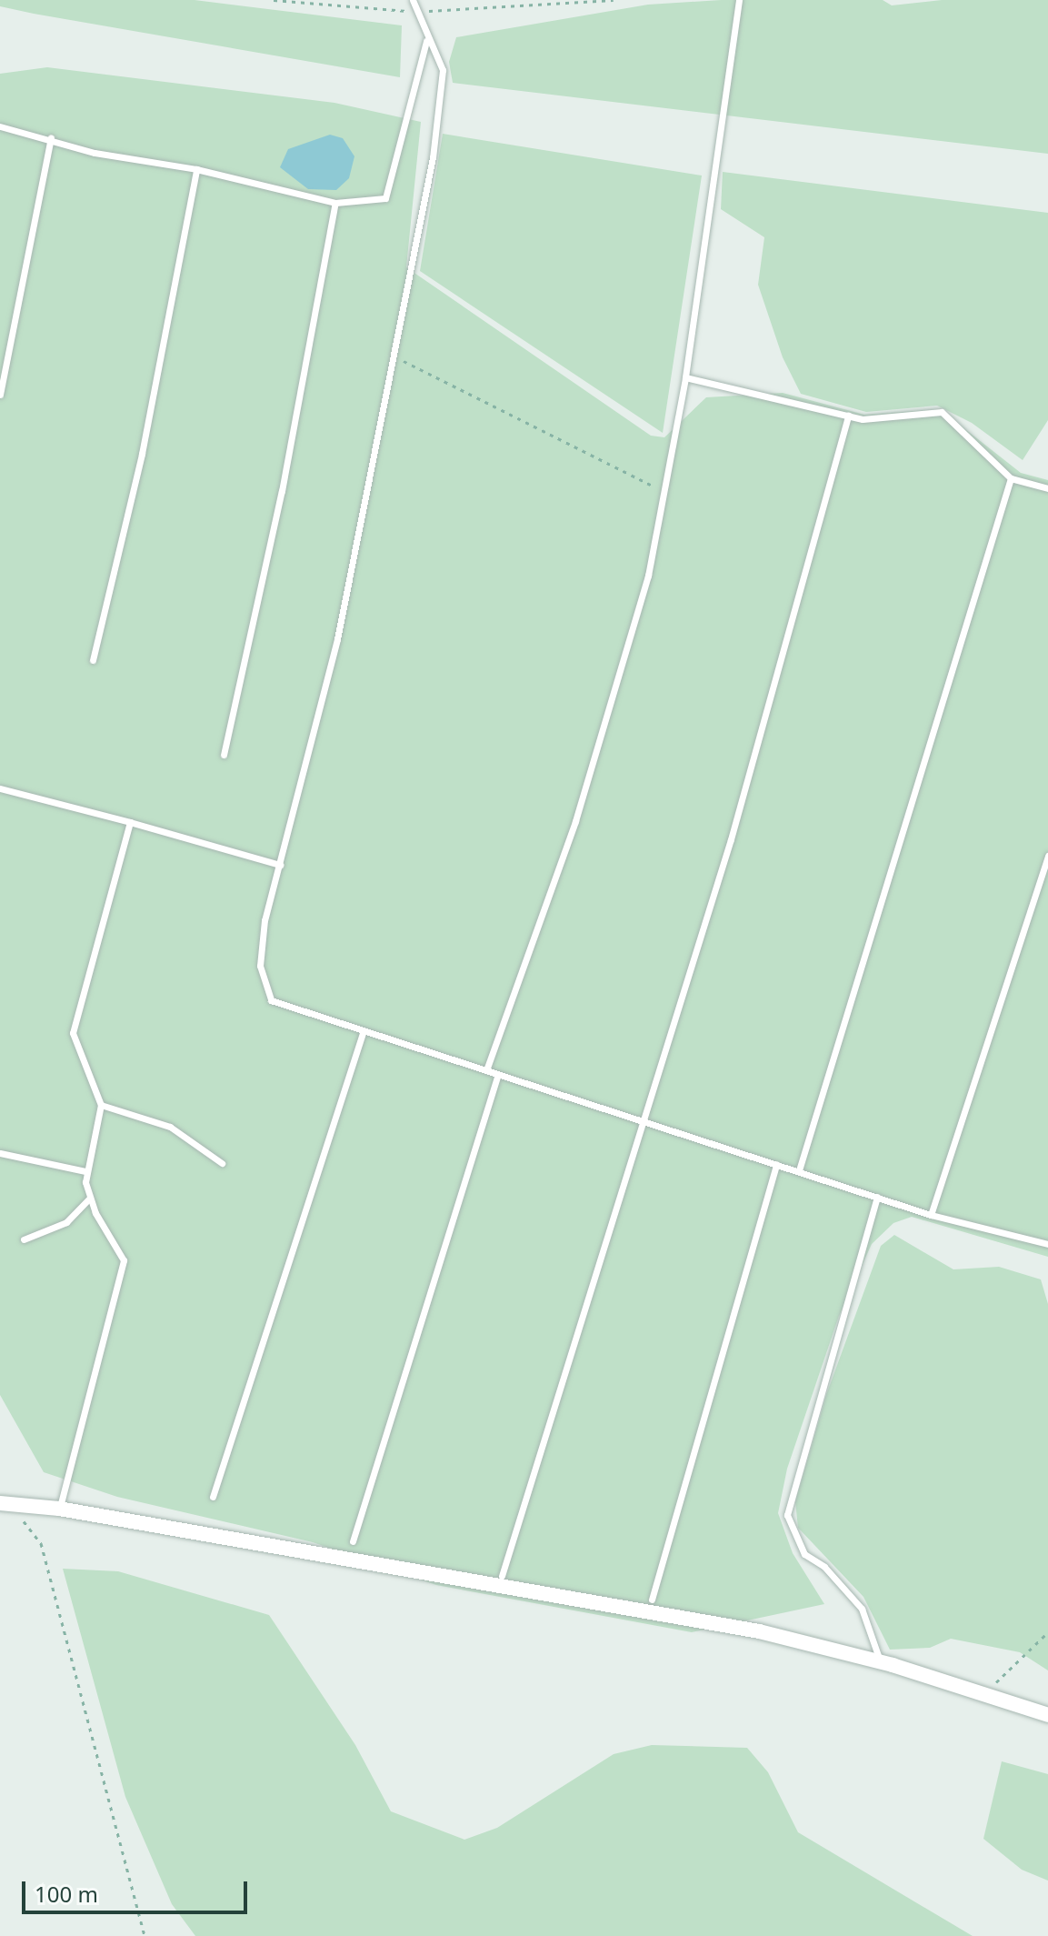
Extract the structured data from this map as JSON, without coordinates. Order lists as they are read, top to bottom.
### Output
{
  "scale_bar": "100 m"
}
